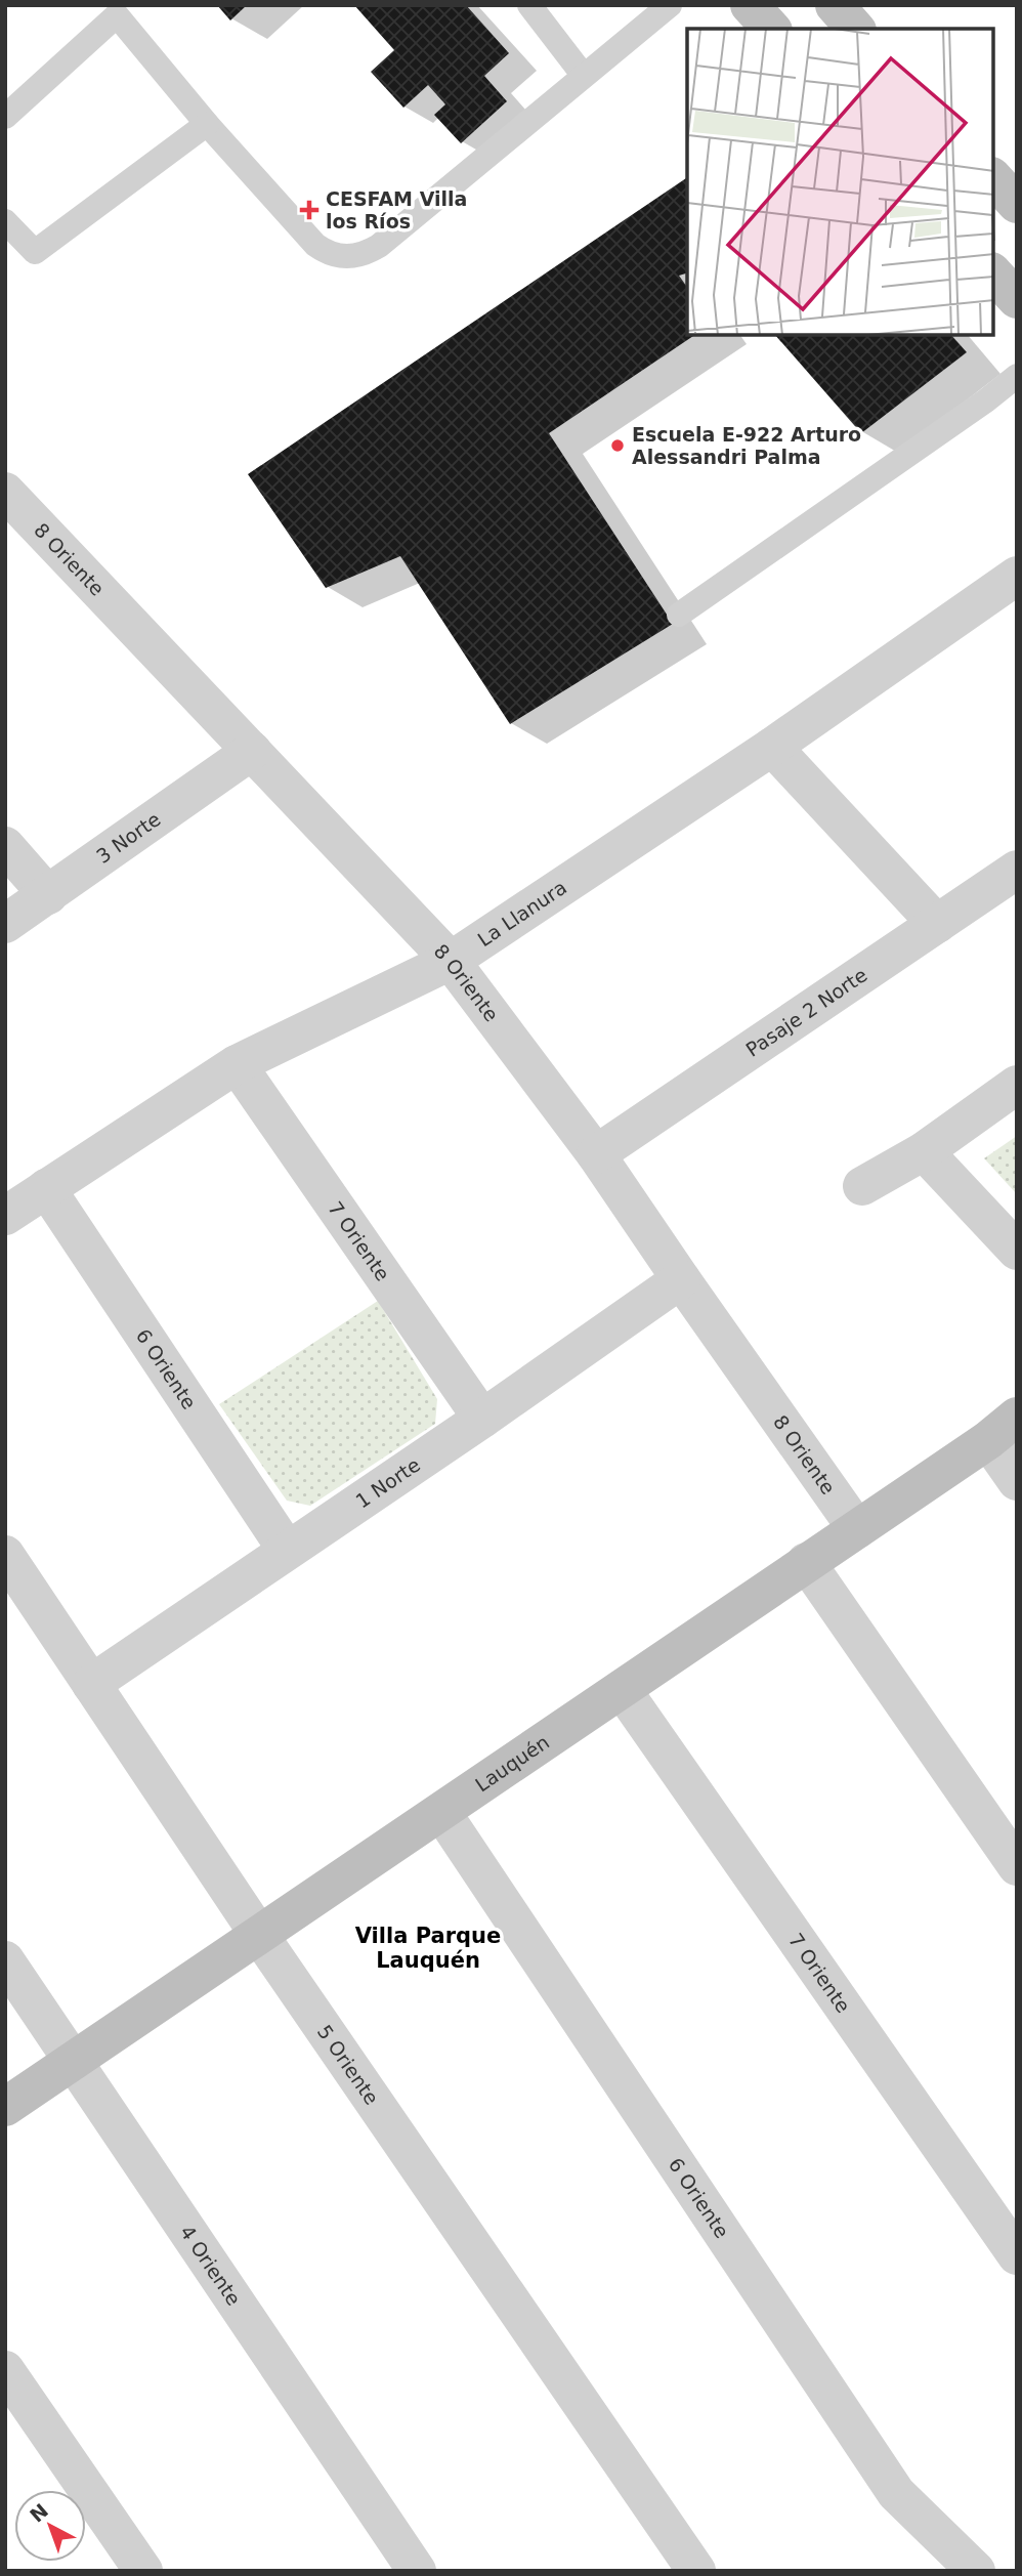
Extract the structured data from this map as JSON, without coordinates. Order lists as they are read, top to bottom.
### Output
{
  "streets": {
    "street": [
      "8 Oriente",
      "3 Norte",
      "La Llanura",
      "Pasaje 2 Norte",
      "7 Oriente",
      "6 Oriente",
      "1 Norte",
      "Lauquén",
      "5 Oriente",
      "4 Oriente"
    ]
  },
  "crossings": [
    ["8 Oriente", "3 Norte"],
    ["8 Oriente", "La Llanura"],
    ["8 Oriente", "Pasaje 2 Norte"],
    ["8 Oriente", "1 Norte"],
    ["8 Oriente", "Lauquén"],
    ["La Llanura", "7 Oriente"],
    ["La Llanura", "6 Oriente"],
    ["7 Oriente", "1 Norte"],
    ["7 Oriente", "Lauquén"],
    ["6 Oriente", "1 Norte"],
    ["6 Oriente", "Lauquén"],
    ["1 Norte", "5 Oriente"],
    ["Lauquén", "5 Oriente"],
    ["Lauquén", "4 Oriente"]
  ],
  "districts": ["Villa Parque Lauquén"],
  "places": {
    "health": ["CESFAM Villa los Ríos"],
    "other": ["Escuela E-922 Arturo Alessandri Palma"]
  },
  "north": "top left"
}
